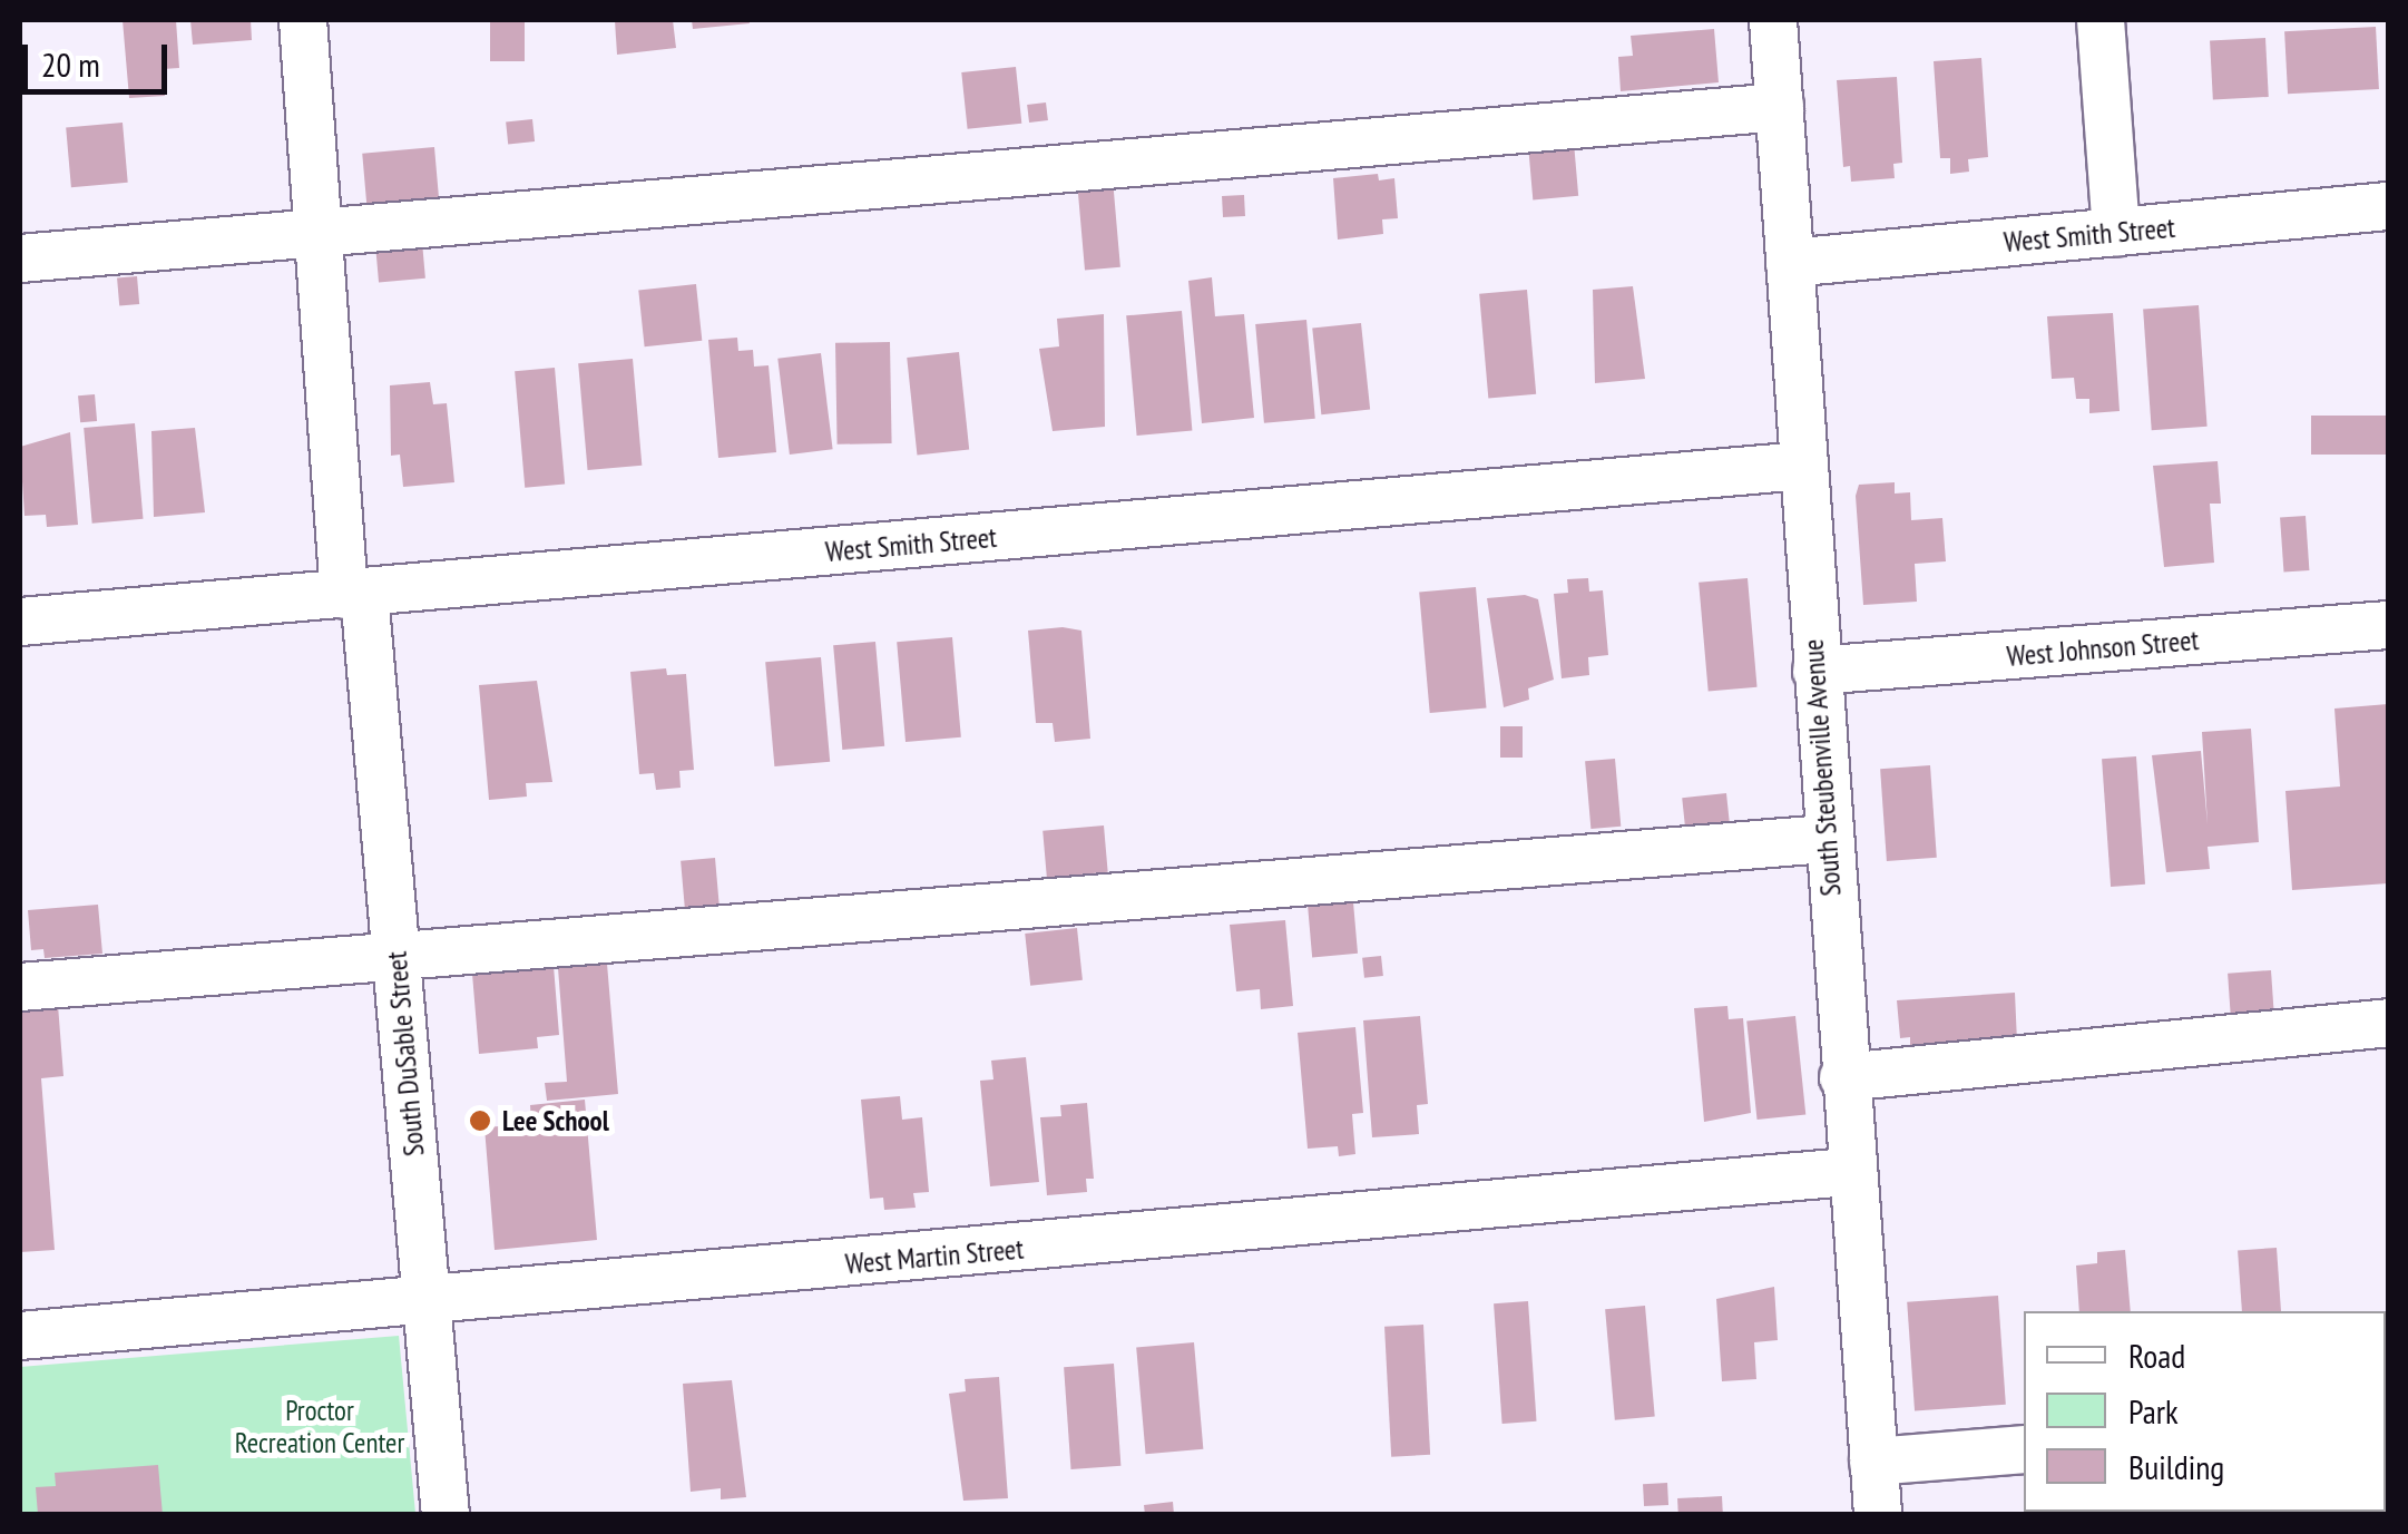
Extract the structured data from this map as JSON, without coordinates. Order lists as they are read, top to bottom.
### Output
{
  "streets": {
    "street": [
      "West Smith Street",
      "West Johnson Street",
      "South Steubenville Avenue",
      "South DuSable Street",
      "West Martin Street"
    ]
  },
  "crossings": [
    ["West Smith Street", "South Steubenville Avenue"],
    ["West Smith Street", "South DuSable Street"],
    ["West Johnson Street", "South Steubenville Avenue"],
    ["South Steubenville Avenue", "West Martin Street"],
    ["South DuSable Street", "West Martin Street"]
  ],
  "parks": ["Proctor Recreation Center"],
  "places": ["Lee School"],
  "legend": ["Road", "Park", "Building"],
  "scale_bar": "20 m"
}
